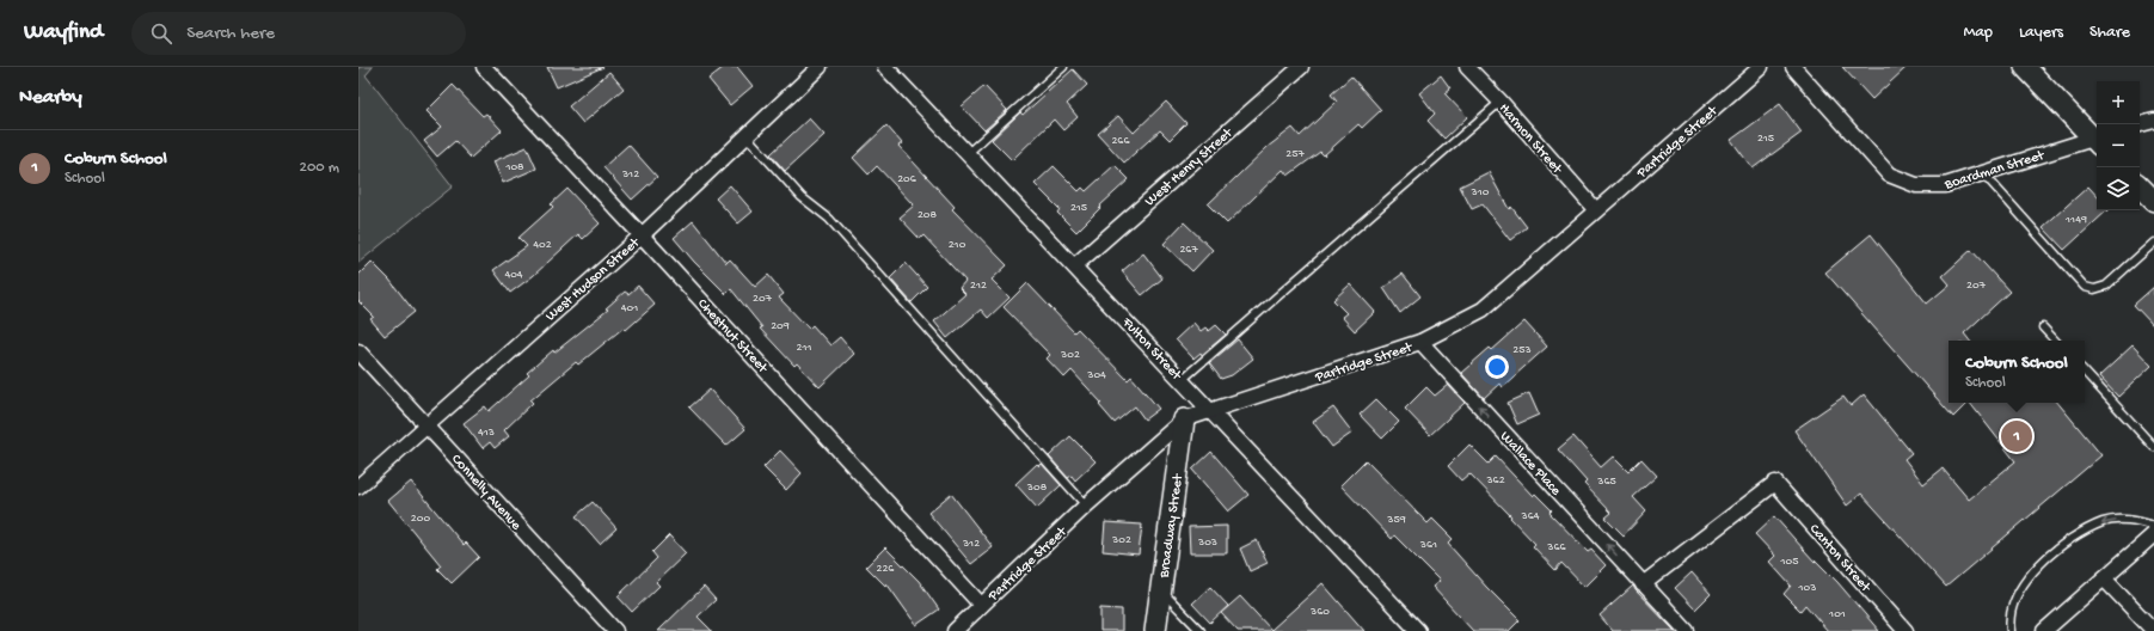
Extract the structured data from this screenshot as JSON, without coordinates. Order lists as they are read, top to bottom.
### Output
{
  "streets": {
    "street": [
      "Harmon Street",
      "Partridge Street",
      "West Henry Street",
      "Boardman Street",
      "West Hudson Street",
      "Chestnut Street",
      "Fulton Street",
      "Wallace Place",
      "Connelly Avenue",
      "Broadway Street",
      "Canton Street"
    ]
  },
  "crossings": [
    ["Harmon Street", "Partridge Street"],
    ["Partridge Street", "Chestnut Street"],
    ["Partridge Street", "Fulton Street"],
    ["Partridge Street", "Wallace Place"],
    ["Partridge Street", "Broadway Street"],
    ["West Henry Street", "Fulton Street"],
    ["West Hudson Street", "Chestnut Street"],
    ["West Hudson Street", "Connelly Avenue"],
    ["Wallace Place", "Canton Street"]
  ],
  "one_way": ["Wallace Place"],
  "house_numbers": [
    "215",
    "266",
    "257",
    "108",
    "312",
    "206",
    "310",
    "215",
    "208",
    "1149",
    "402",
    "210",
    "267",
    "404",
    "212",
    "207",
    "207",
    "401",
    "209",
    "211",
    "253",
    "302",
    "304",
    "413",
    "362",
    "365",
    "308",
    "364",
    "200",
    "359",
    "302",
    "303",
    "312",
    "361",
    "366",
    "105",
    "226",
    "103",
    "360",
    "101"
  ],
  "page": {
    "header": "Wayfind",
    "search": "Search here",
    "nav": ["Map", "Layers", "Share"],
    "heading": "Nearby",
    "map_buttons": ["+", "−"],
    "list": [
      {
        "mark": "1",
        "name": "Coburn School",
        "note": "School",
        "value": "200 m"
      }
    ],
    "popup": ["Coburn School", "School"],
    "pins": "1"
  }
}
